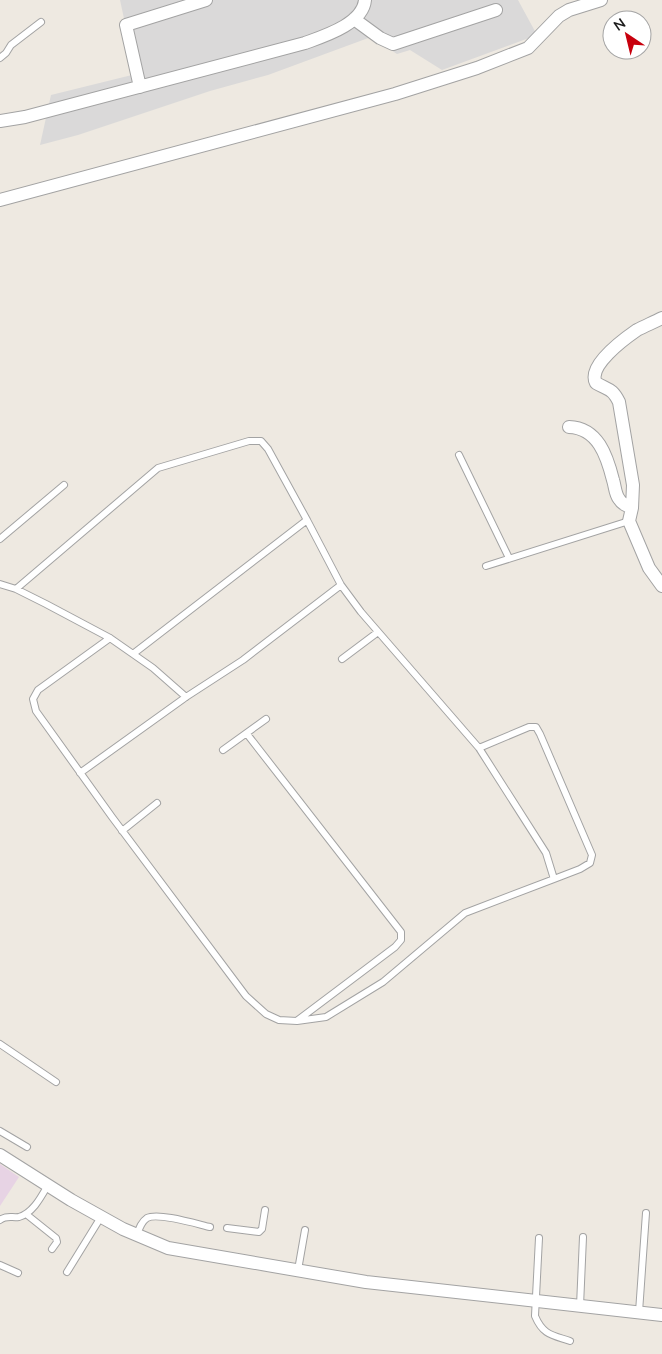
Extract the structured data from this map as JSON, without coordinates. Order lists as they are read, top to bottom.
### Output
{
  "north": "top left"
}
